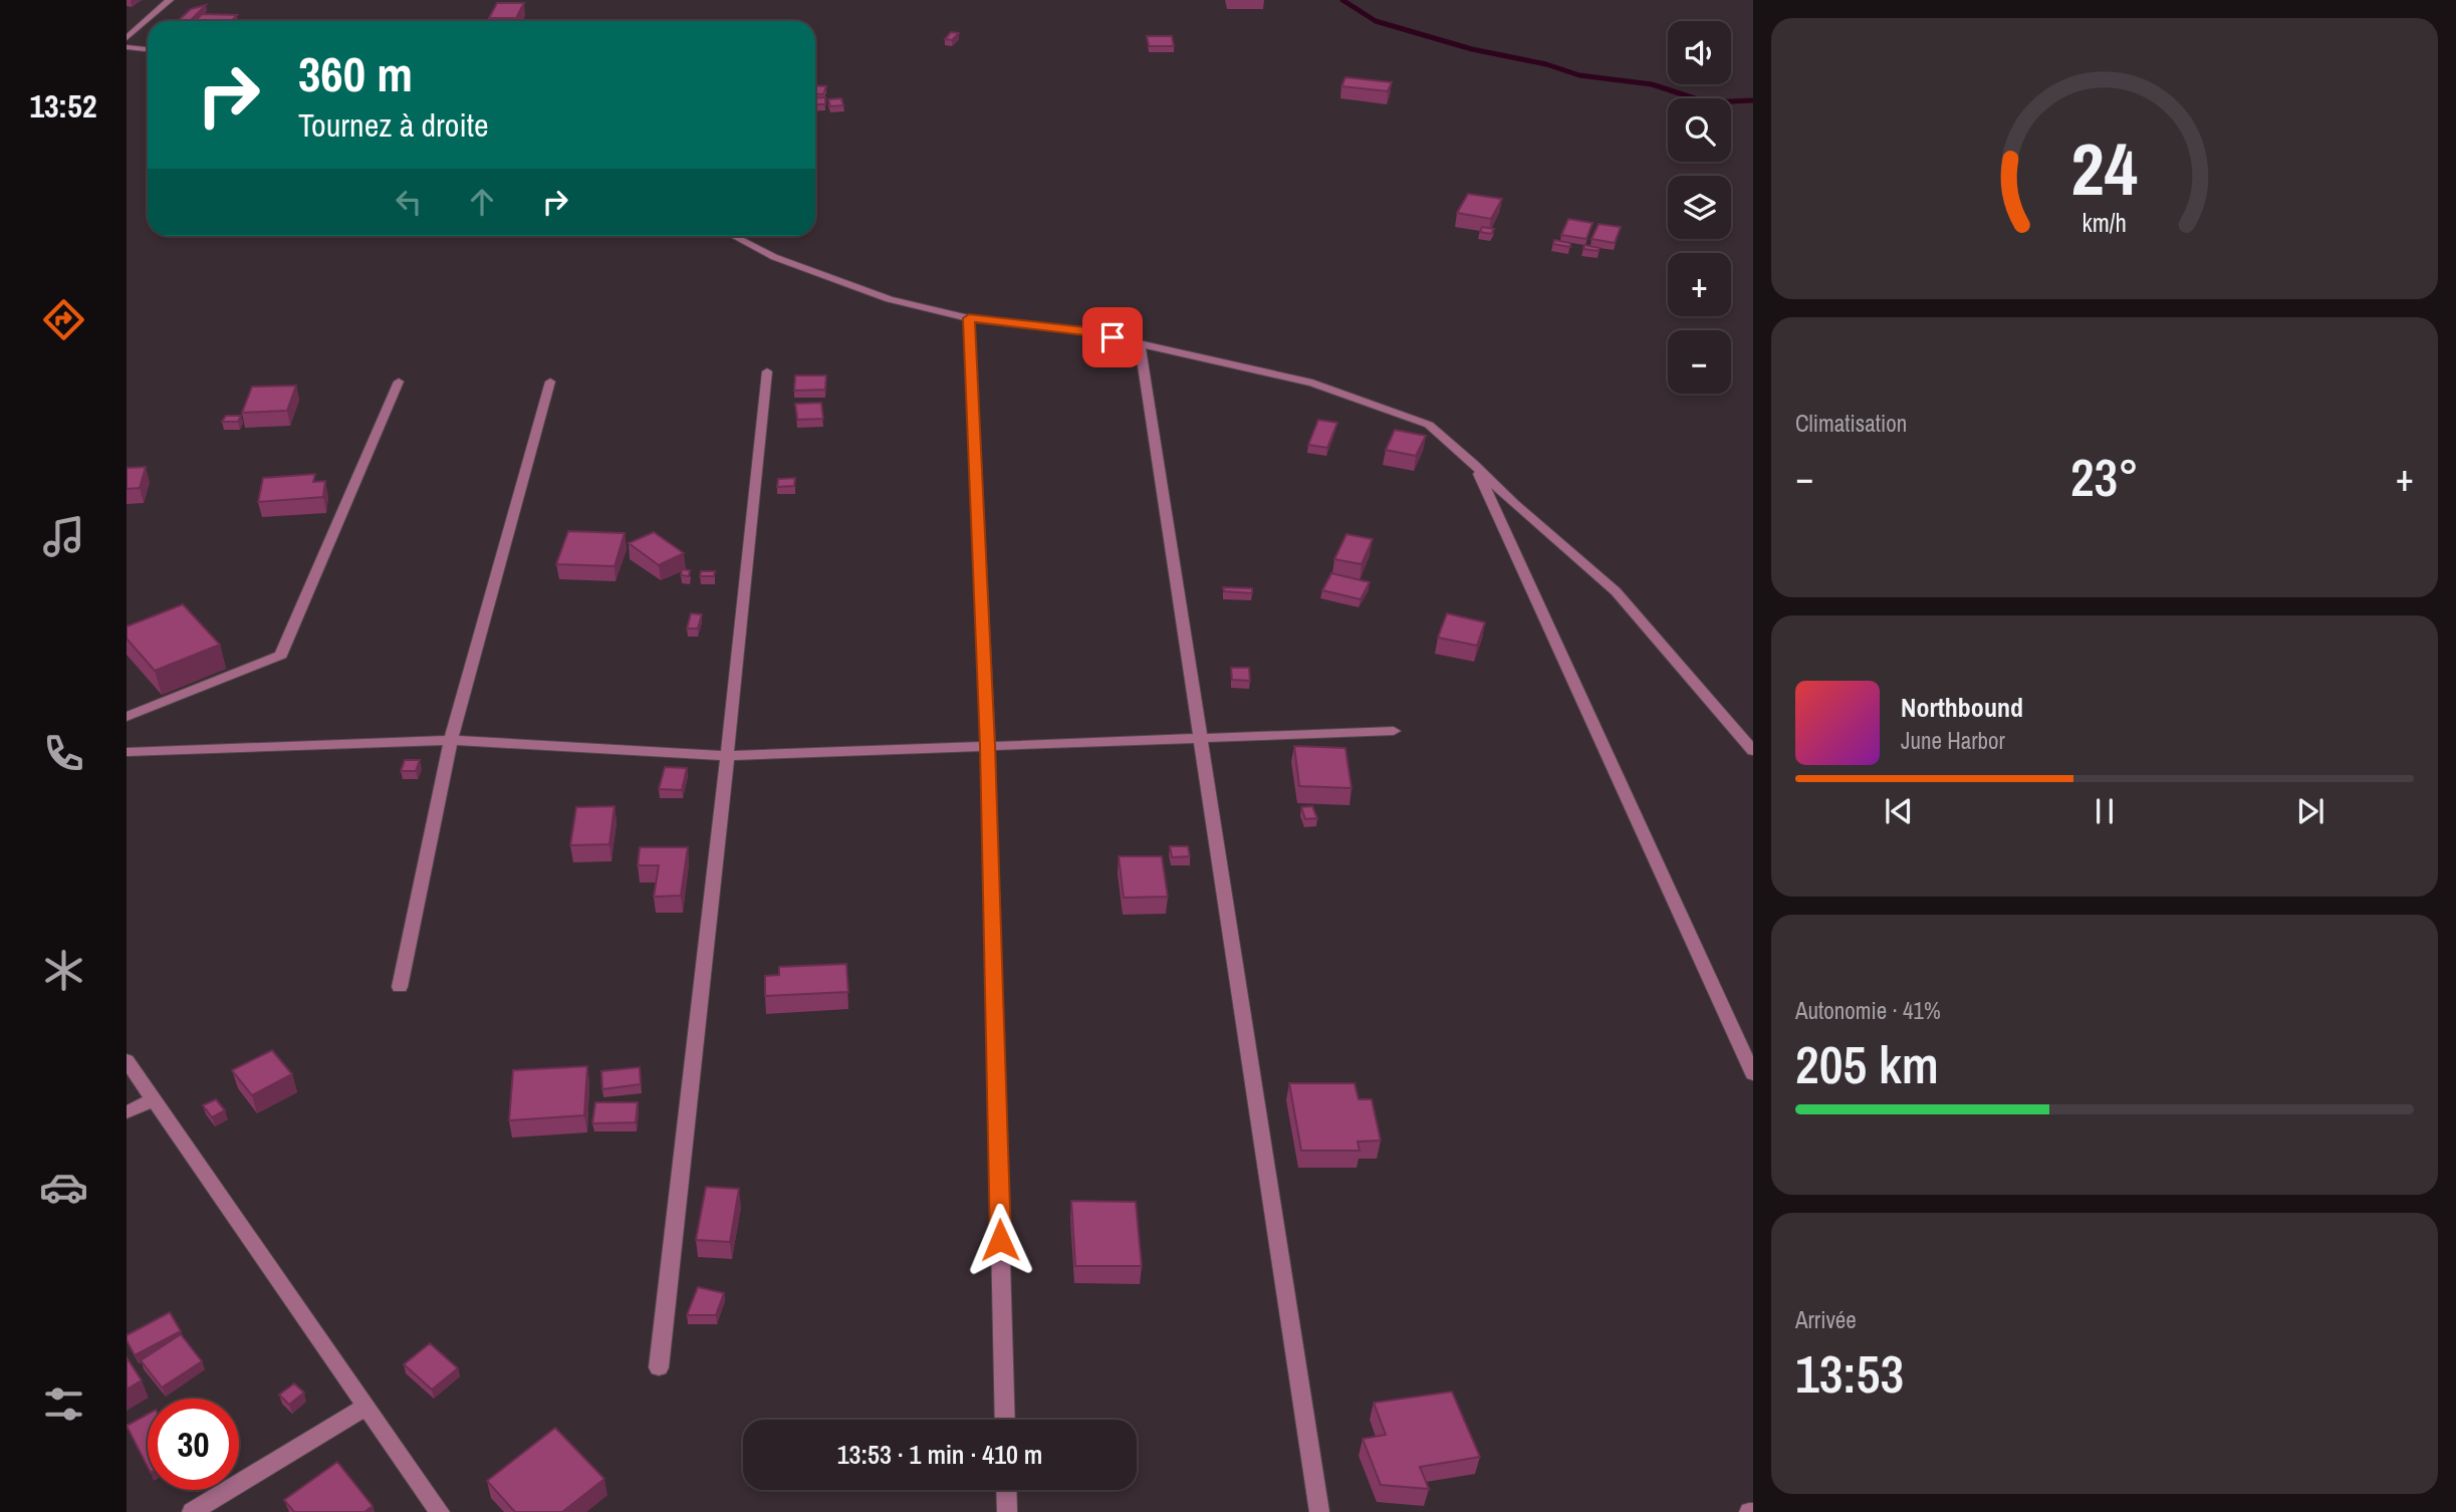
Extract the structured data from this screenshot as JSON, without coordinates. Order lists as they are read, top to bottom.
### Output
{
  "page": {
    "tabs": "13:52",
    "map_buttons": ["+", "−"],
    "turn": ["360 m", "Tournez à droite"],
    "tile": [
      "Climatisation",
      ["Autonomie · 41%", "205 km"],
      ["Arrivée", "13:53"]
    ],
    "heat": ["−", "23°", "+"],
    "song": ["Northbound", "June Harbor"],
    "limit": "30",
    "trip": "13:53 · 1 min · 410 m",
    "gauge": ["24", "km/h"]
  }
}
